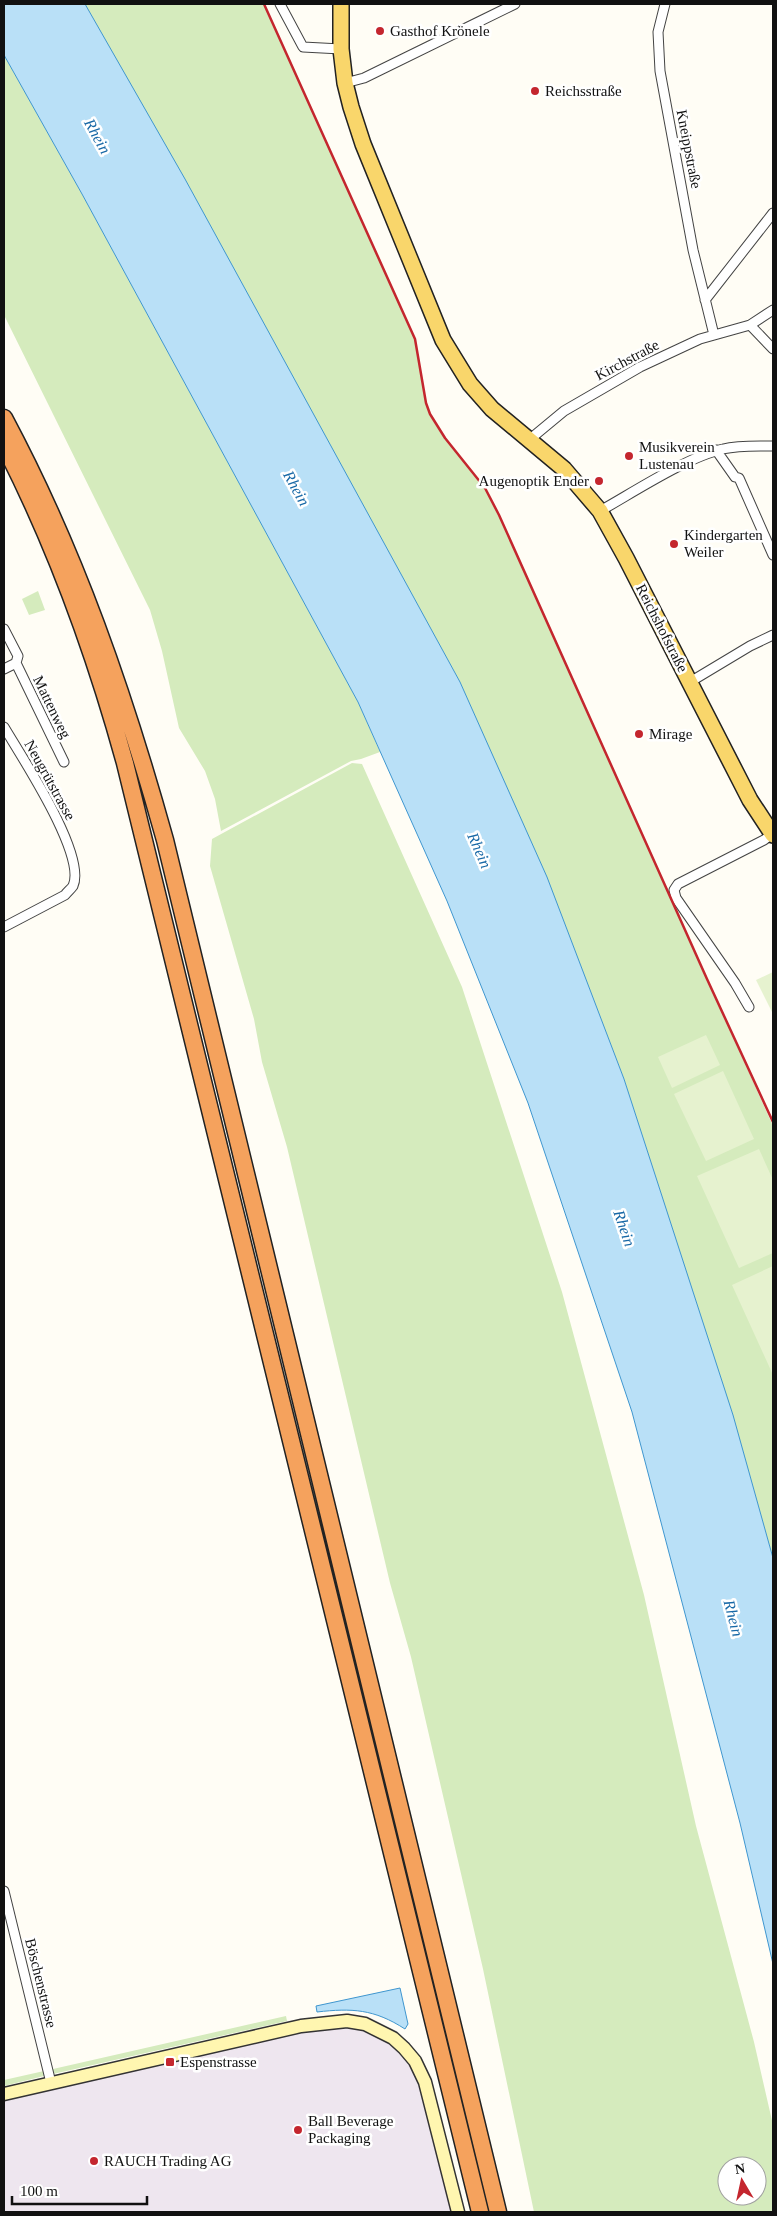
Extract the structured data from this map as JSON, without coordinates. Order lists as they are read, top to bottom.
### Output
{
  "streets": {
    "main road": ["Reichshofstraße"],
    "street": [
      "Kneippstraße",
      "Kirchstraße",
      "Mattenweg",
      "Neugrütstrasse",
      "Böschenstrasse"
    ]
  },
  "crossings": [
    ["Kneippstraße", "Kirchstraße"],
    ["Kirchstraße", "Reichshofstraße"]
  ],
  "water": ["Rhein"],
  "places": {
    "other": [
      "Gasthof Krönele",
      "Reichsstraße",
      "Musikverein Lustenau",
      "Augenoptik Ender",
      "Kindergarten Weiler",
      "Mirage",
      "Ball Beverage Packaging",
      "RAUCH Trading AG"
    ],
    "transit": ["Espenstrasse"]
  },
  "scale_bar": "100 m",
  "north": "top"
}
